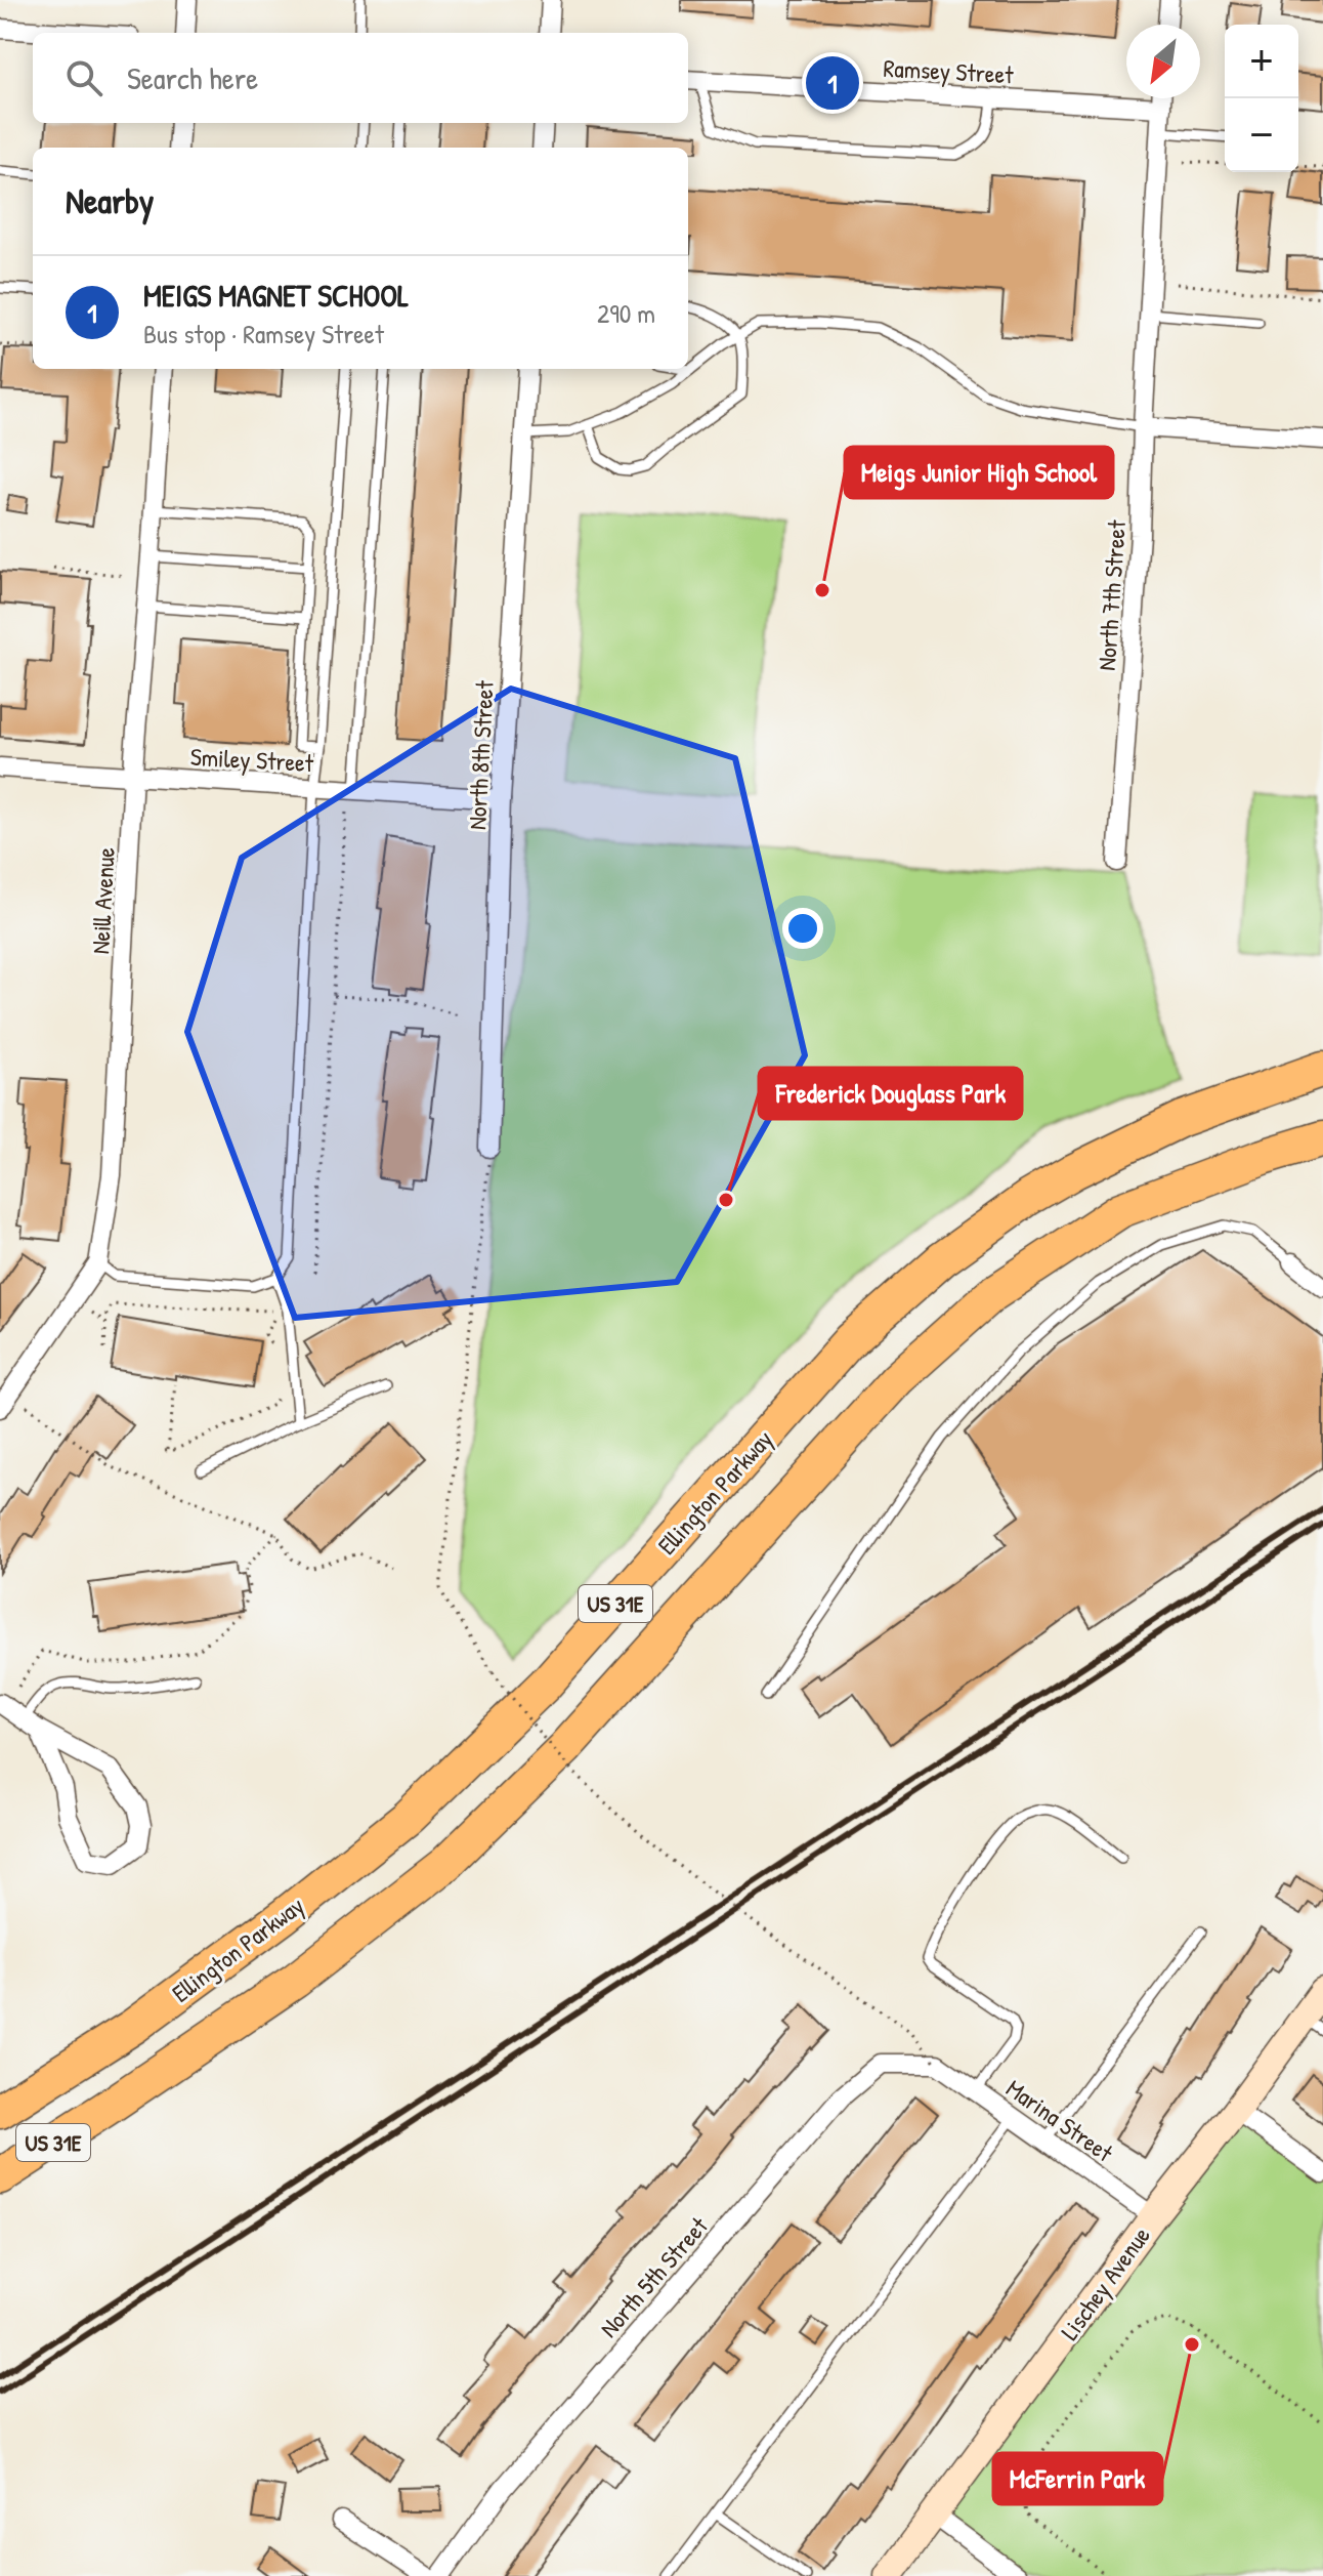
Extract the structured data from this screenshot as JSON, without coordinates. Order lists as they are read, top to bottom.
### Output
{
  "streets": {
    "highway": ["Ellington Parkway", "US 31E"],
    "street": [
      "Ramsey Street",
      "North 7th Street",
      "North 8th Street",
      "Smiley Street",
      "Neill Avenue",
      "Marina Street",
      "North 5th Street",
      "Lischey Avenue"
    ]
  },
  "crossings": [
    ["Ramsey Street", "North 7th Street"],
    ["North 8th Street", "Smiley Street"],
    ["Smiley Street", "Neill Avenue"],
    ["Marina Street", "North 5th Street"],
    ["Marina Street", "Lischey Avenue"]
  ],
  "places": ["Meigs Junior High School", "Frederick Douglass Park", "McFerrin Park"],
  "north": "bottom left",
  "page": {
    "map_buttons": ["+", "−"],
    "search": "Search here",
    "pins": "1",
    "heading": "Nearby",
    "list": [
      {
        "mark": "1",
        "name": "MEIGS MAGNET SCHOOL",
        "note": "Bus stop · Ramsey Street",
        "value": "290 m"
      }
    ]
  }
}
